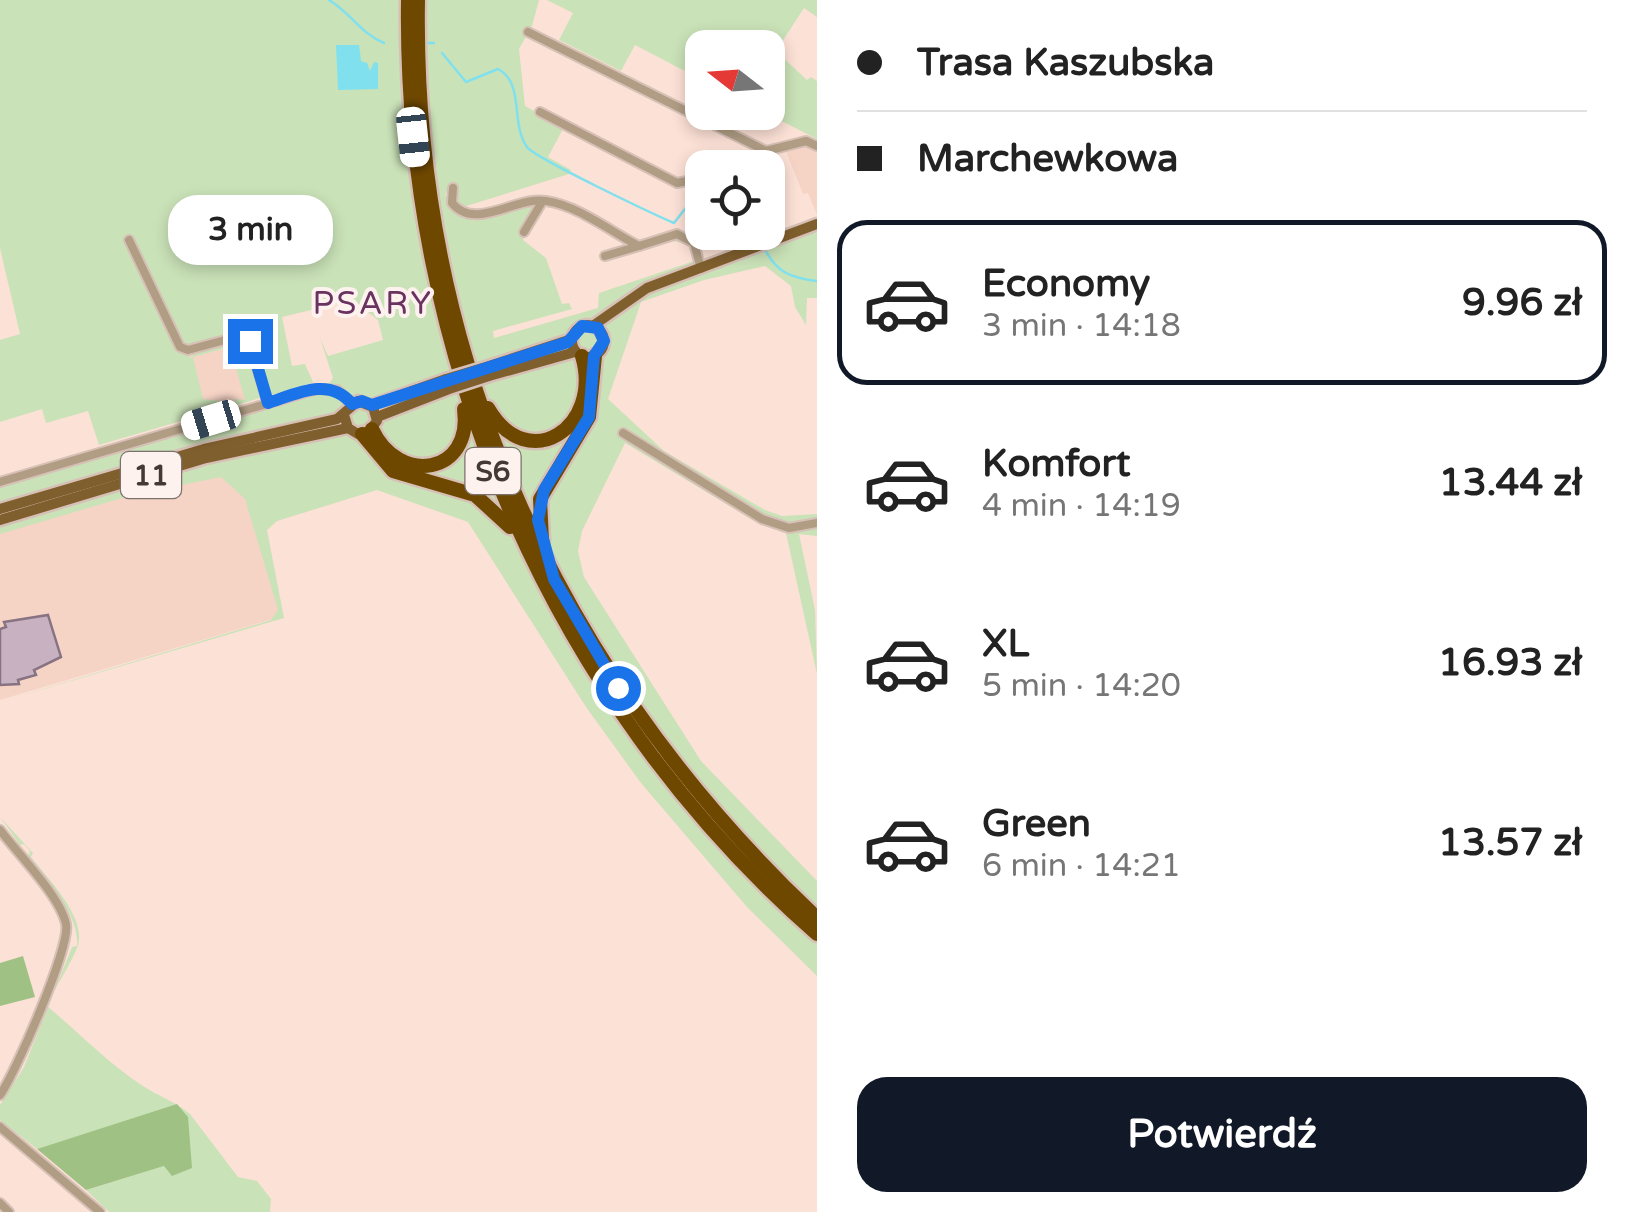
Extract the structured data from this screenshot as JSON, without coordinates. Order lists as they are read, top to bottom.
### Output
{
  "streets": {
    "highway": ["S6"],
    "main road": ["11"]
  },
  "crossings": [
    ["S6", "11"]
  ],
  "districts": ["PSARY"],
  "north": "left",
  "page": {
    "banner": ["Trasa Kaszubska", "Marchewkowa"],
    "bubble": "3 min",
    "list": [
      {
        "name": "Economy",
        "note": "3 min · 14:18",
        "value": "9.96 zł"
      },
      {
        "name": "Komfort",
        "note": "4 min · 14:19",
        "value": "13.44 zł"
      },
      {
        "name": "XL",
        "note": "5 min · 14:20",
        "value": "16.93 zł"
      },
      {
        "name": "Green",
        "note": "6 min · 14:21",
        "value": "13.57 zł"
      }
    ],
    "buttons": "Potwierdź"
  }
}
